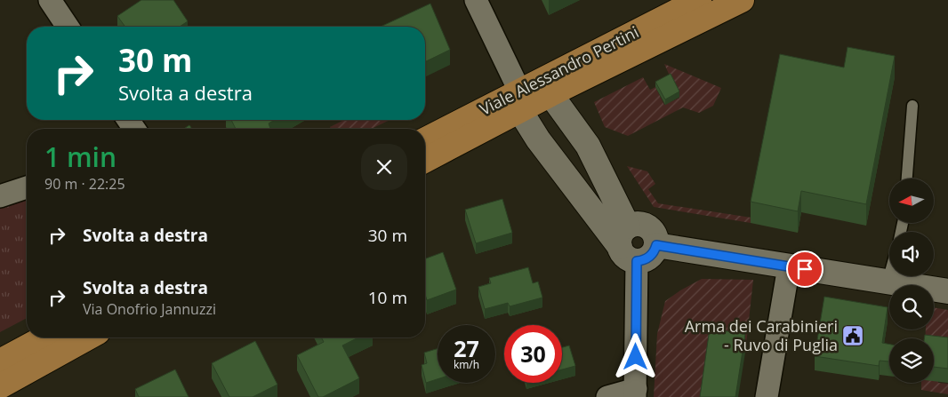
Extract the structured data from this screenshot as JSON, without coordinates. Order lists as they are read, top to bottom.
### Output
{
  "streets": {
    "main road": ["Viale Alessandro Pertini"]
  },
  "places": {
    "public building": ["Arma dei Carabinieri - Ruvo di Puglia"]
  },
  "north": "left",
  "page": {
    "turn": ["30 m", "Svolta a destra"],
    "heading": ["1 min", "90 m · 22:25"],
    "list": [
      {
        "name": "Svolta a destra",
        "value": "30 m"
      },
      {
        "name": "Svolta a destra",
        "note": "Via Onofrio Jannuzzi",
        "value": "10 m"
      }
    ],
    "speed": "27 km/h",
    "limit": "30"
  }
}
